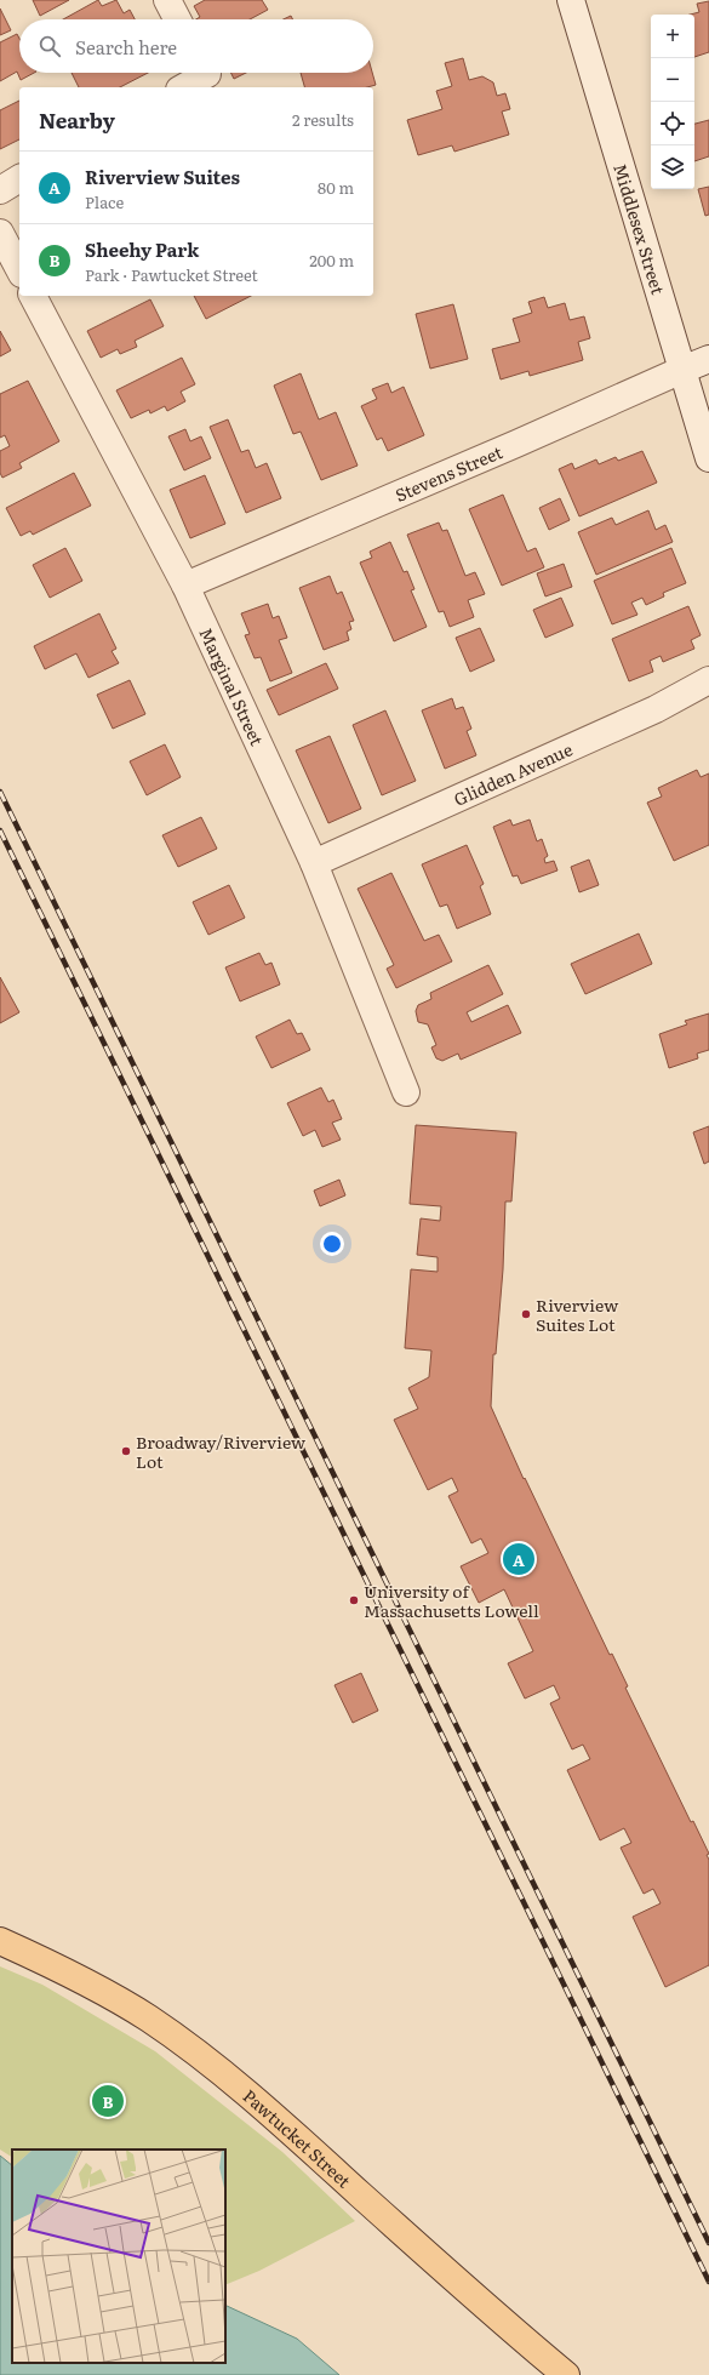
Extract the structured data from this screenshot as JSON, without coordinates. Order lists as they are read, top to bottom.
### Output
{
  "streets": {
    "main road": ["Pawtucket Street"],
    "street": [
      "Middlesex Street",
      "Stevens Street",
      "Marginal Street",
      "Glidden Avenue"
    ]
  },
  "crossings": [
    ["Middlesex Street", "Stevens Street"],
    ["Stevens Street", "Marginal Street"],
    ["Marginal Street", "Glidden Avenue"]
  ],
  "places": ["Riverview Suites Lot", "Broadway/Riverview Lot", "University of Massachusetts Lowell"],
  "page": {
    "map_buttons": ["+", "−"],
    "search": "Search here",
    "heading": ["Nearby", "2 results"],
    "list": [
      {
        "mark": "A",
        "name": "Riverview Suites",
        "note": "Place",
        "value": "80 m"
      },
      {
        "mark": "B",
        "name": "Sheehy Park",
        "note": "Park · Pawtucket Street",
        "value": "200 m"
      }
    ],
    "pins": ["A", "B"]
  }
}
